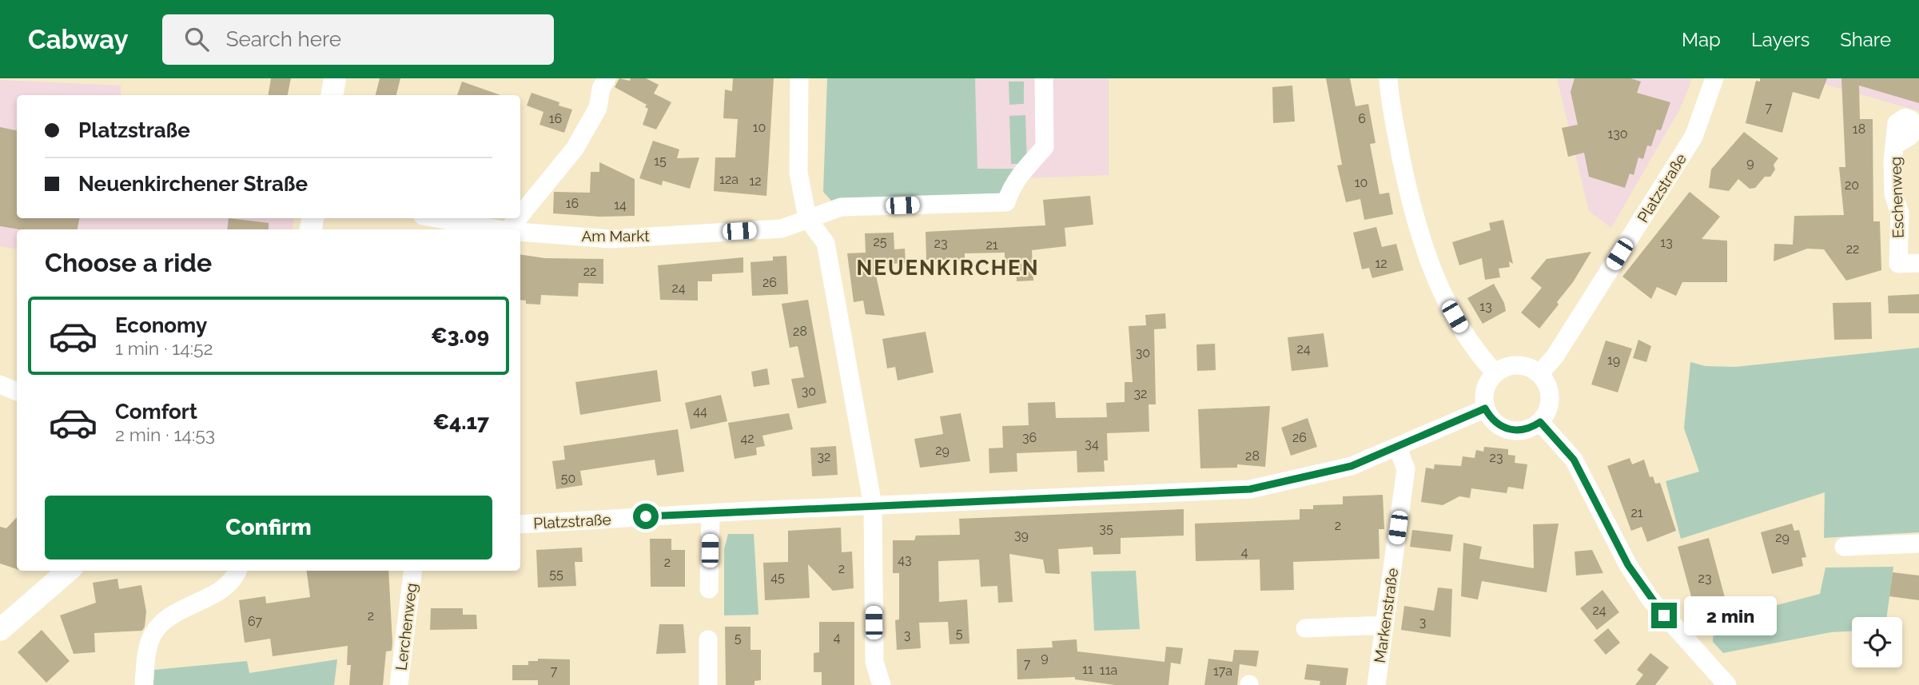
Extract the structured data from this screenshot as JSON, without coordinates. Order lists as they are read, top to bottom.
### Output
{
  "streets": {
    "street": [
      "Platzstraße",
      "Eschenweg",
      "Am Markt",
      "Markenstraße",
      "Lerchenweg"
    ]
  },
  "crossings": [
    ["Platzstraße", "Markenstraße"]
  ],
  "districts": ["NEUENKIRCHEN"],
  "house_numbers": [
    "7",
    "16",
    "6",
    "10",
    "18",
    "130",
    "15",
    "9",
    "12a",
    "12",
    "10",
    "20",
    "16",
    "14",
    "25",
    "13",
    "23",
    "21",
    "22",
    "12",
    "22",
    "26",
    "24",
    "13",
    "28",
    "24",
    "30",
    "19",
    "30",
    "32",
    "44",
    "36",
    "26",
    "42",
    "34",
    "29",
    "28",
    "32",
    "23",
    "50",
    "21",
    "2",
    "35",
    "39",
    "29",
    "4",
    "43",
    "2",
    "2",
    "55",
    "45",
    "23",
    "24",
    "2",
    "67",
    "3",
    "5",
    "3",
    "4",
    "5",
    "9",
    "7",
    "11",
    "11a",
    "7",
    "17a"
  ],
  "page": {
    "header": "Cabway",
    "search": "Search here",
    "nav": ["Map", "Layers", "Share"],
    "banner": ["Platzstraße", "Neuenkirchener Straße"],
    "heading": "Choose a ride",
    "list": [
      {
        "name": "Economy",
        "note": "1 min · 14:52",
        "value": "€3.09"
      },
      {
        "name": "Comfort",
        "note": "2 min · 14:53",
        "value": "€4.17"
      }
    ],
    "buttons": "Confirm",
    "bubble": "2 min"
  }
}
